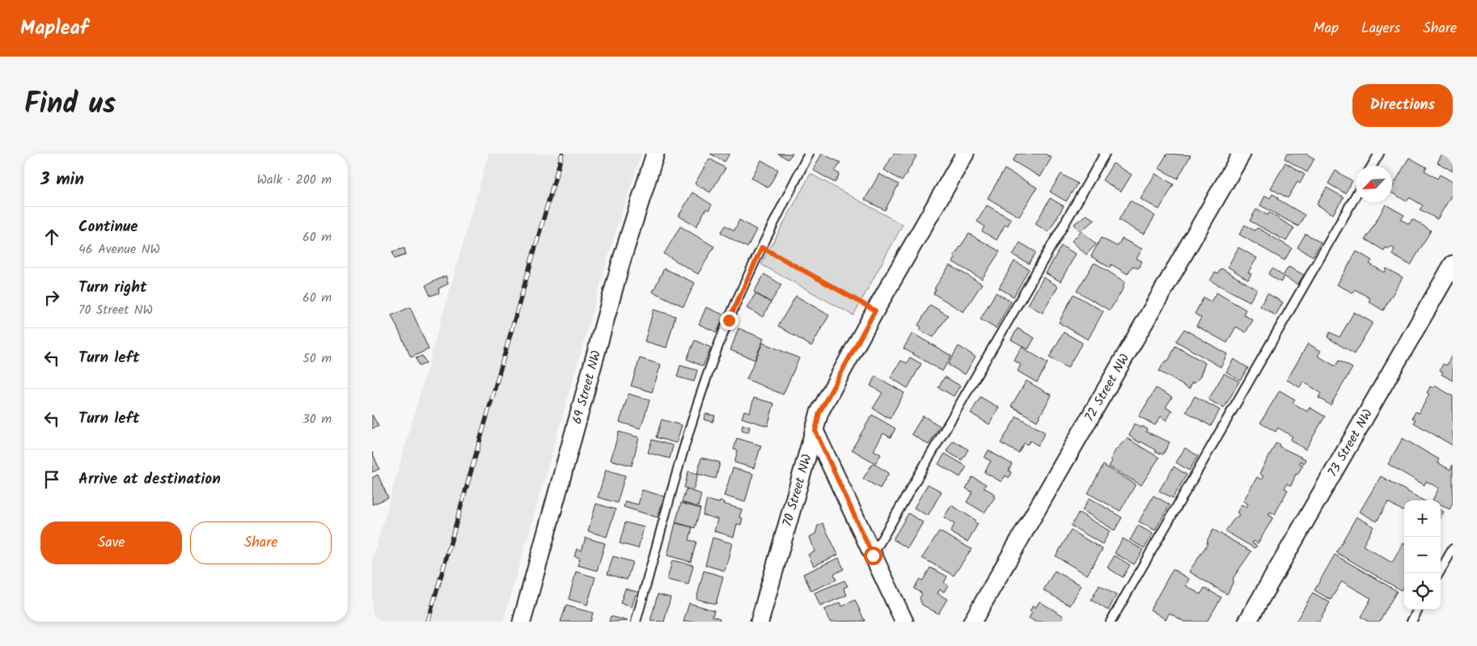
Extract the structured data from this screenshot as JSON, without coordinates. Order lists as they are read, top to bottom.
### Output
{
  "streets": {
    "street": [
      "69 Street NW",
      "72 Street NW",
      "73 Street NW",
      "70 Street NW"
    ]
  },
  "north": "bottom left",
  "page": {
    "header": "Mapleaf",
    "nav": ["Map", "Layers", "Share"],
    "title": "Find us",
    "buttons": [
      "Directions",
      ["Save", "Share"]
    ],
    "heading": ["3 min", "Walk · 200 m"],
    "list": [
      ["Continue", "46 Avenue NW", "60 m"],
      ["Turn right", "70 Street NW", "60 m"],
      ["Turn left", "50 m"],
      ["Turn left", "30 m"],
      "Arrive at destination"
    ],
    "map_buttons": ["+", "−"]
  }
}
